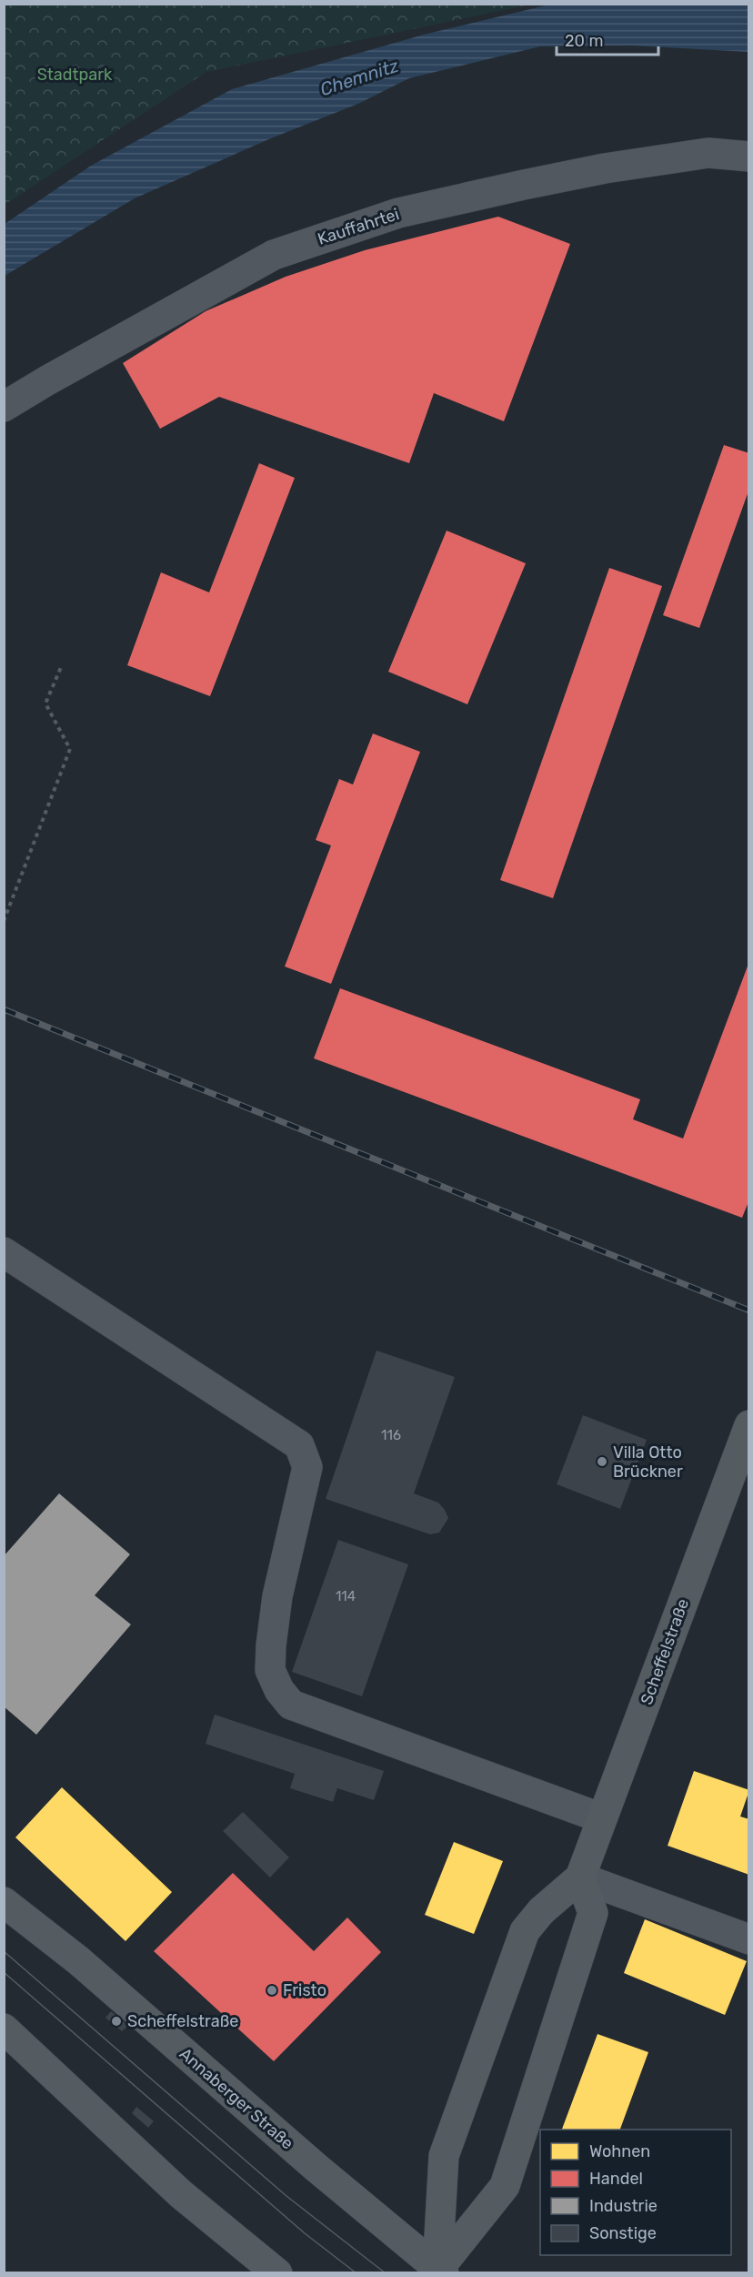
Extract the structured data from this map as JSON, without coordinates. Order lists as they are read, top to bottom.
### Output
{
  "streets": {
    "main road": ["Scheffelstraße", "Annaberger Straße"],
    "street": ["Kauffahrtei"]
  },
  "crossings": [
    ["Scheffelstraße", "Annaberger Straße"]
  ],
  "water": ["Chemnitz"],
  "parks": ["Stadtpark"],
  "places": ["Villa Otto Brückner", "Fristo", "Scheffelstraße"],
  "house_numbers": ["116", "114"],
  "legend": [
    "Wohnen",
    "Handel",
    "Industrie",
    "Sonstige"
  ],
  "scale_bar": "20 m"
}
